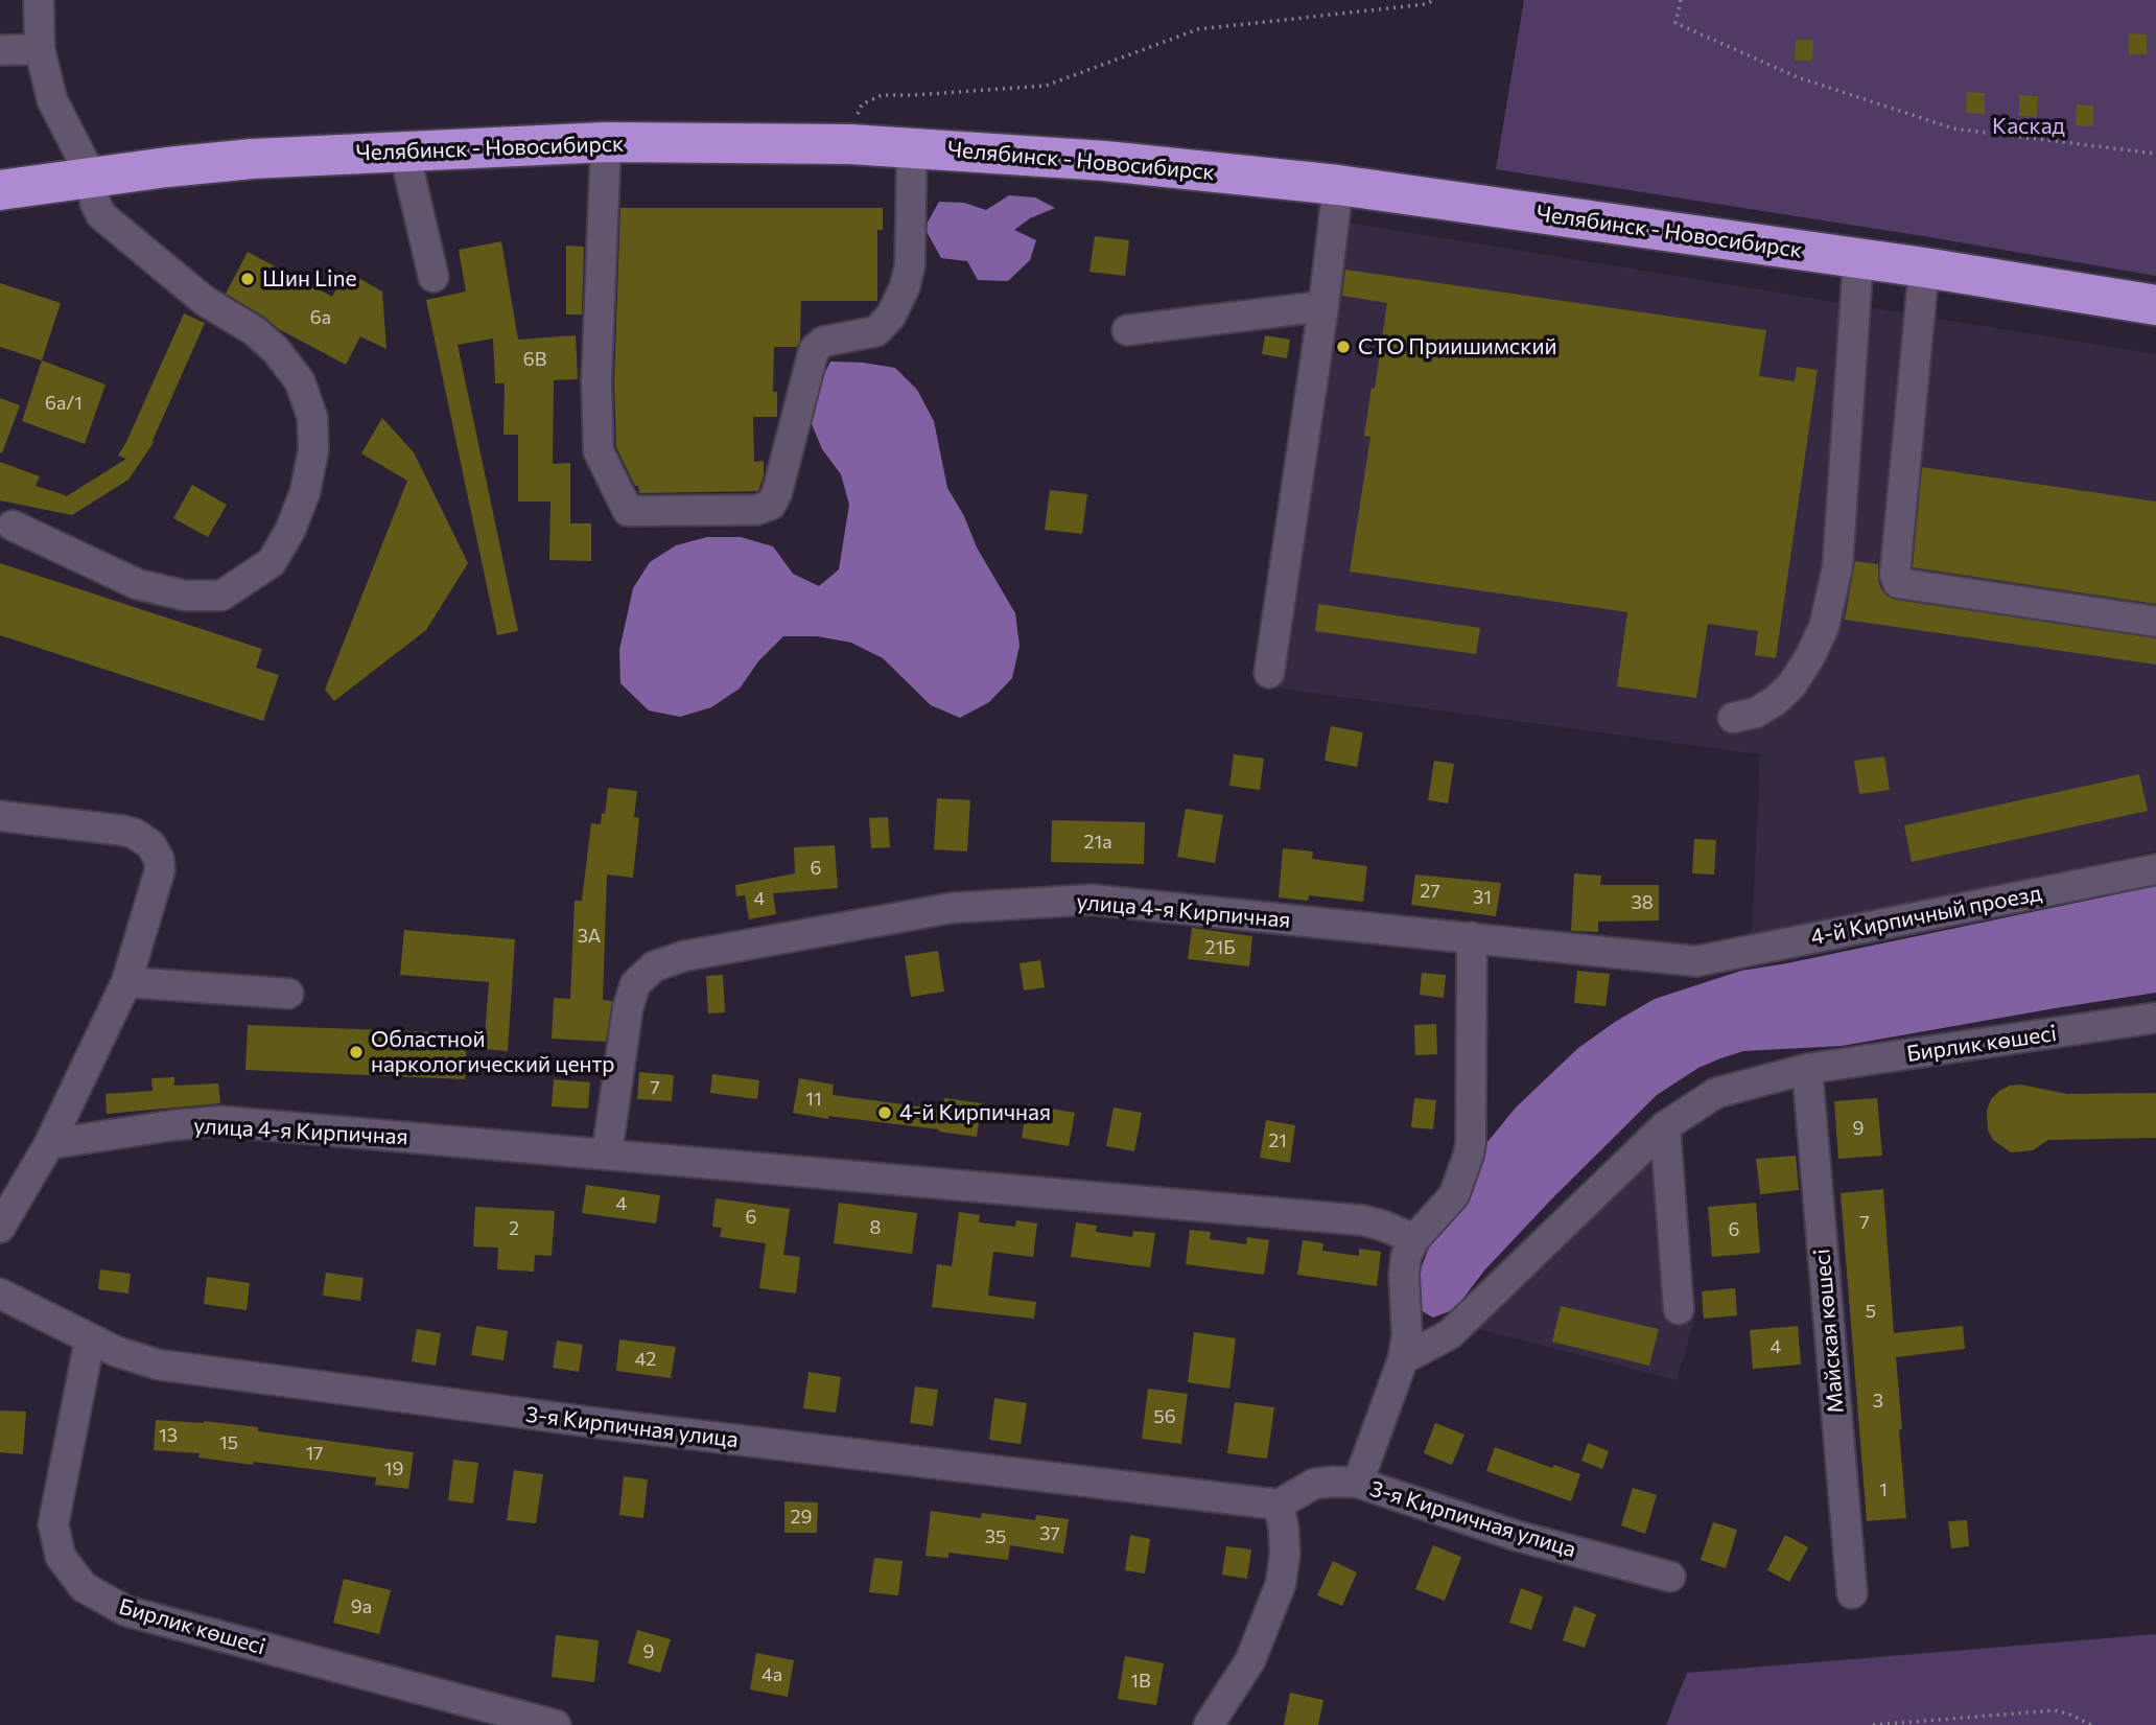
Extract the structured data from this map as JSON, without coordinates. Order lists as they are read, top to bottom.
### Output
{
  "streets": {
    "highway": ["Челябинск - Новосибирск"],
    "street": [
      "улица 4-я Кирпичная",
      "4-й Кирпичный проезд",
      "Бирлик көшесі",
      "Майская көшесі",
      "3-я Кирпичная улица"
    ]
  },
  "crossings": [
    ["улица 4-я Кирпичная", "4-й Кирпичный проезд"],
    ["Бирлик көшесі", "Майская көшесі"],
    ["Бирлик көшесі", "3-я Кирпичная улица"]
  ],
  "parks": ["Каскад"],
  "places": [
    "Шин Line",
    "СТО Приишимский",
    "Областной наркологический центр",
    "4-й Кирпичная"
  ],
  "house_numbers": [
    "6а",
    "6В",
    "6а/1",
    "21а",
    "6",
    "27",
    "31",
    "4",
    "38",
    "3А",
    "21Б",
    "7",
    "11",
    "9",
    "21",
    "4",
    "6",
    "7",
    "8",
    "2",
    "6",
    "5",
    "4",
    "42",
    "3",
    "56",
    "13",
    "15",
    "17",
    "19",
    "1",
    "29",
    "37",
    "35",
    "9а",
    "9",
    "4а",
    "1В"
  ]
}
